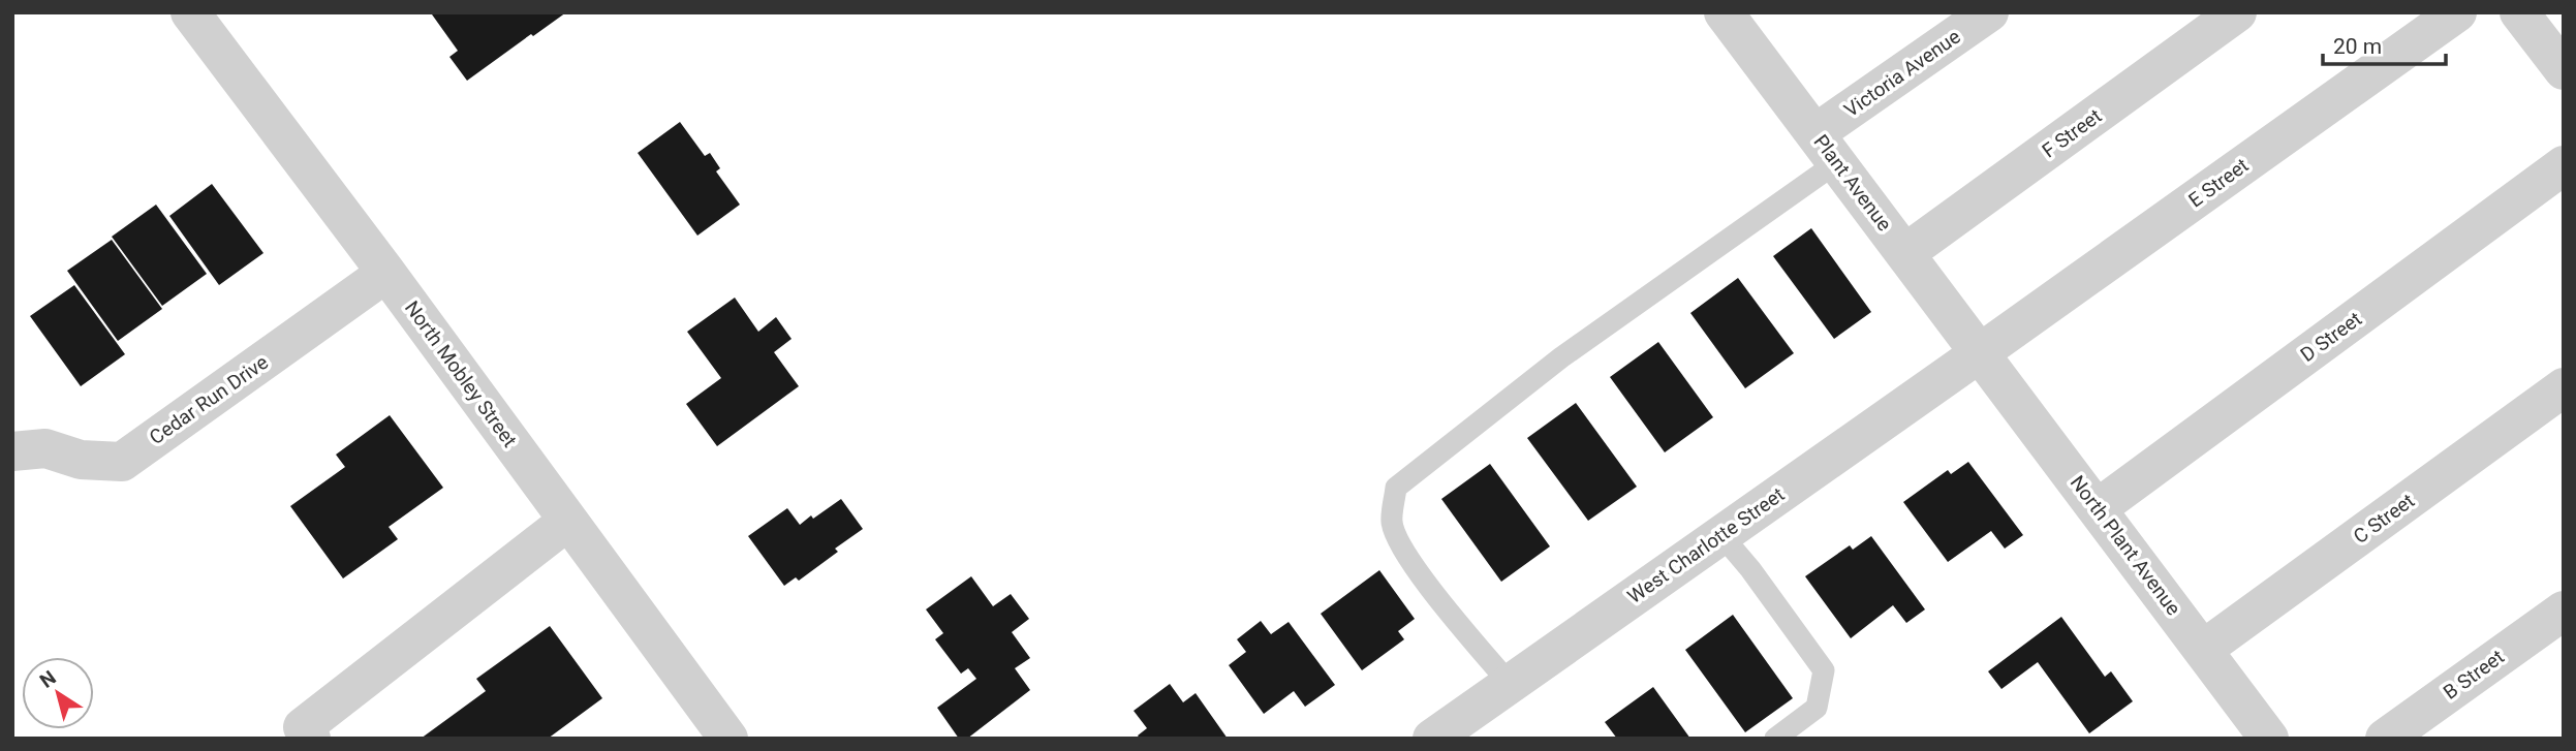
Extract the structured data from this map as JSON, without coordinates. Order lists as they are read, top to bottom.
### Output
{
  "streets": {
    "street": [
      "Victoria Avenue",
      "F Street",
      "Plant Avenue",
      "E Street",
      "D Street",
      "North Mobley Street",
      "Cedar Run Drive",
      "C Street",
      "West Charlotte Street",
      "North Plant Avenue",
      "B Street"
    ]
  },
  "crossings": [
    ["Victoria Avenue", "Plant Avenue"],
    ["F Street", "Plant Avenue"],
    ["Plant Avenue", "E Street"],
    ["Plant Avenue", "West Charlotte Street"],
    ["Plant Avenue", "North Plant Avenue"],
    ["E Street", "West Charlotte Street"],
    ["E Street", "North Plant Avenue"],
    ["D Street", "North Plant Avenue"],
    ["North Mobley Street", "Cedar Run Drive"],
    ["C Street", "North Plant Avenue"],
    ["West Charlotte Street", "North Plant Avenue"]
  ],
  "scale_bar": "20 m",
  "north": "top left"
}
